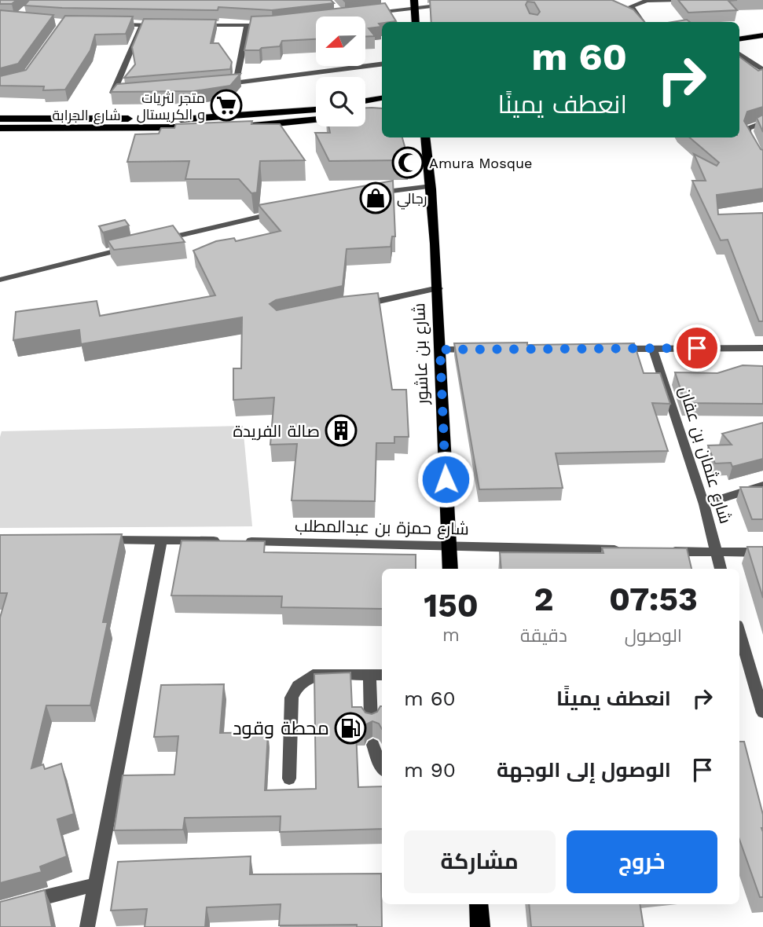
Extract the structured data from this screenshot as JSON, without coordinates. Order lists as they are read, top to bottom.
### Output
{
  "streets": {
    "main road": ["شارع الجرابة", "شارع بن عاشور"],
    "street": ["شارع عثمان بن عفان", "شارع حمزة بن عبدالمطلب"]
  },
  "crossings": [
    ["شارع بن عاشور", "شارع حمزة بن عبدالمطلب"]
  ],
  "places": {
    "supermarket": ["متجر لثريات و الكريستال"],
    "mosque": ["Amura Mosque"],
    "shop": ["رجالي"],
    "building": ["صالة الفريدة"],
    "fuel station": ["محطة وقود"]
  },
  "north": "left",
  "page": {
    "turn": ["60 m", "انعطف يمينًا"],
    "eta": [
      "07:53",
      "الوصول",
      "2",
      "دقيقة",
      "150",
      "m"
    ],
    "list": [
      {
        "name": "انعطف يمينًا",
        "value": "60 m"
      },
      {
        "name": "الوصول إلى الوجهة",
        "value": "90 m"
      }
    ],
    "buttons": ["خروج", "مشاركة"]
  }
}
